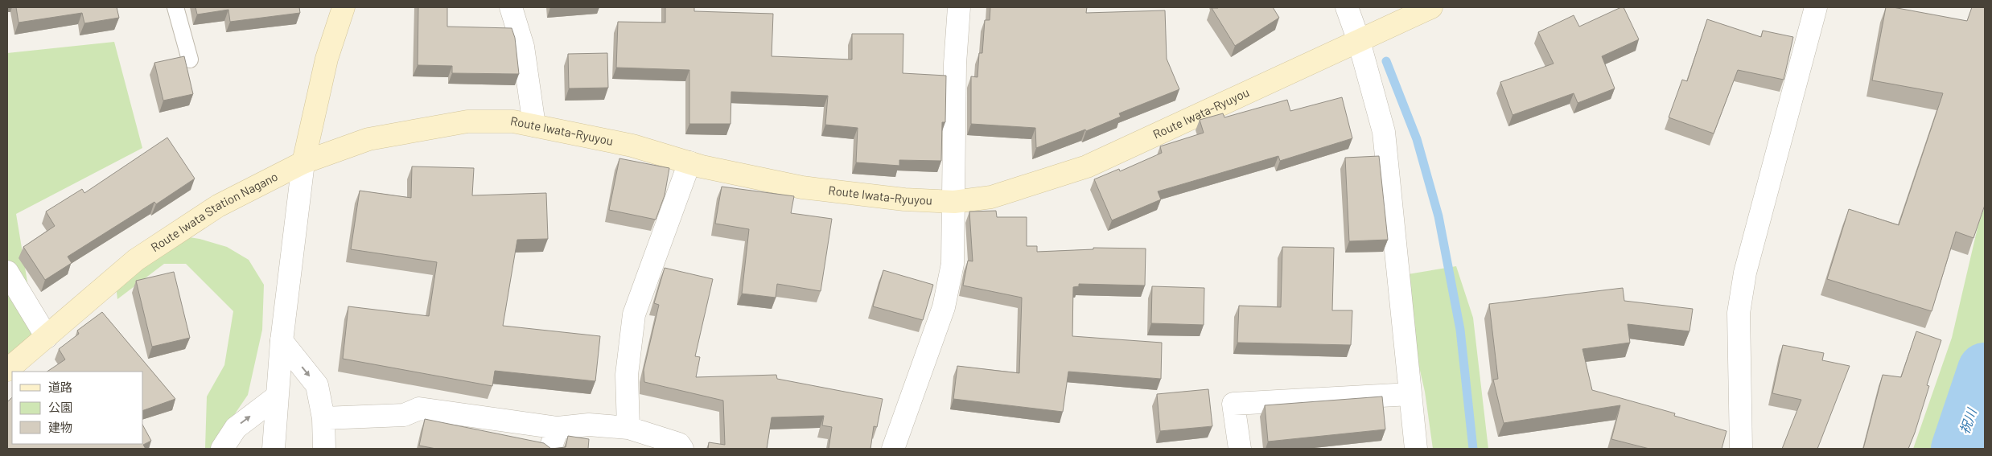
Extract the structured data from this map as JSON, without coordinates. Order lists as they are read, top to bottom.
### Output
{
  "streets": {
    "main road": ["Route Iwata-Ryuyou", "Route Iwata Station Nagano"]
  },
  "crossings": [
    ["Route Iwata-Ryuyou", "Route Iwata Station Nagano"]
  ],
  "water": ["祝川"],
  "legend": ["道路", "公園", "建物"]
}
